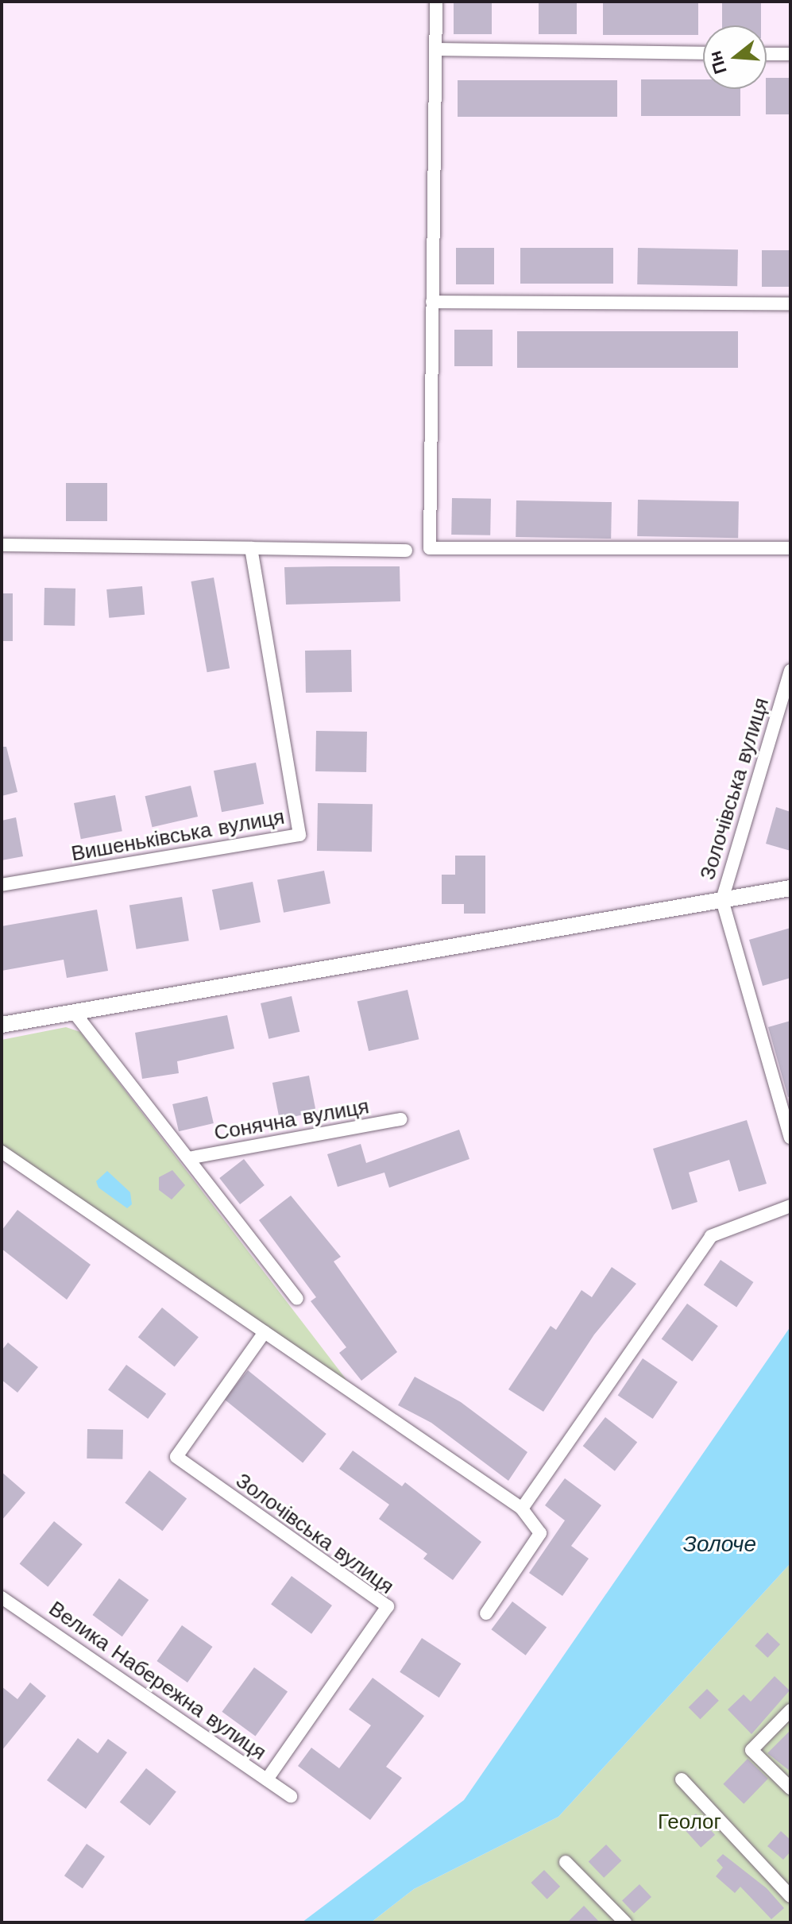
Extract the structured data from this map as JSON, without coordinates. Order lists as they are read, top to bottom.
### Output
{
  "streets": {
    "street": [
      "Золочівська вулиця",
      "Вишеньківська вулиця",
      "Сонячна вулиця",
      "Велика Набережна вулиця"
    ]
  },
  "crossings": [
    ["Золочівська вулиця", "Велика Набережна вулиця"]
  ],
  "water": ["Золоче"],
  "parks": ["Геолог"],
  "north": "left"
}
